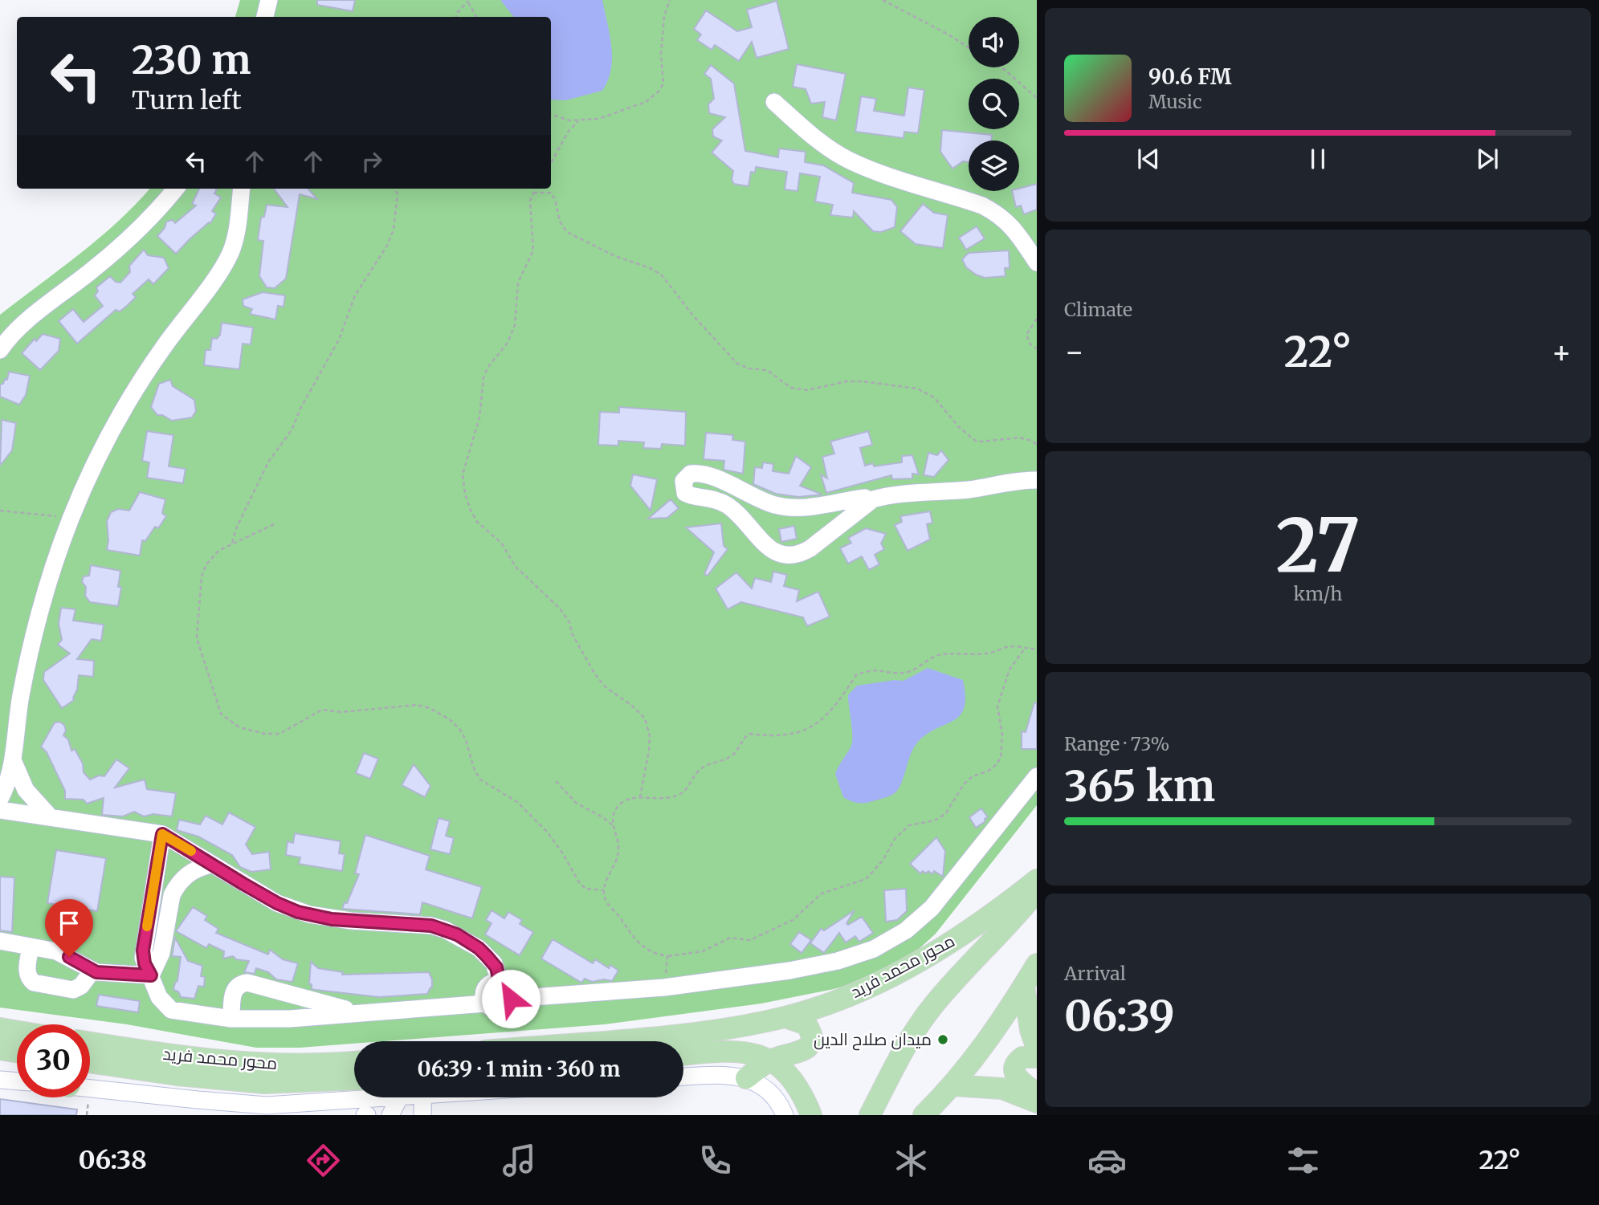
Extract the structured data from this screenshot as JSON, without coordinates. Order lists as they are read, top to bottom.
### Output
{
  "streets": {
    "main road": ["محور محمد فريد"]
  },
  "places": ["ميدان صلاح الدين"],
  "page": {
    "turn": ["230 m", "Turn left"],
    "song": ["90.6 FM", "Music"],
    "tile": [
      "Climate",
      ["27", "km/h"],
      ["Range · 73%", "365 km"],
      ["Arrival", "06:39"]
    ],
    "heat": ["−", "22°", "+"],
    "limit": "30",
    "trip": "06:39 · 1 min · 360 m",
    "tabs": ["06:38", "22°"]
  }
}
